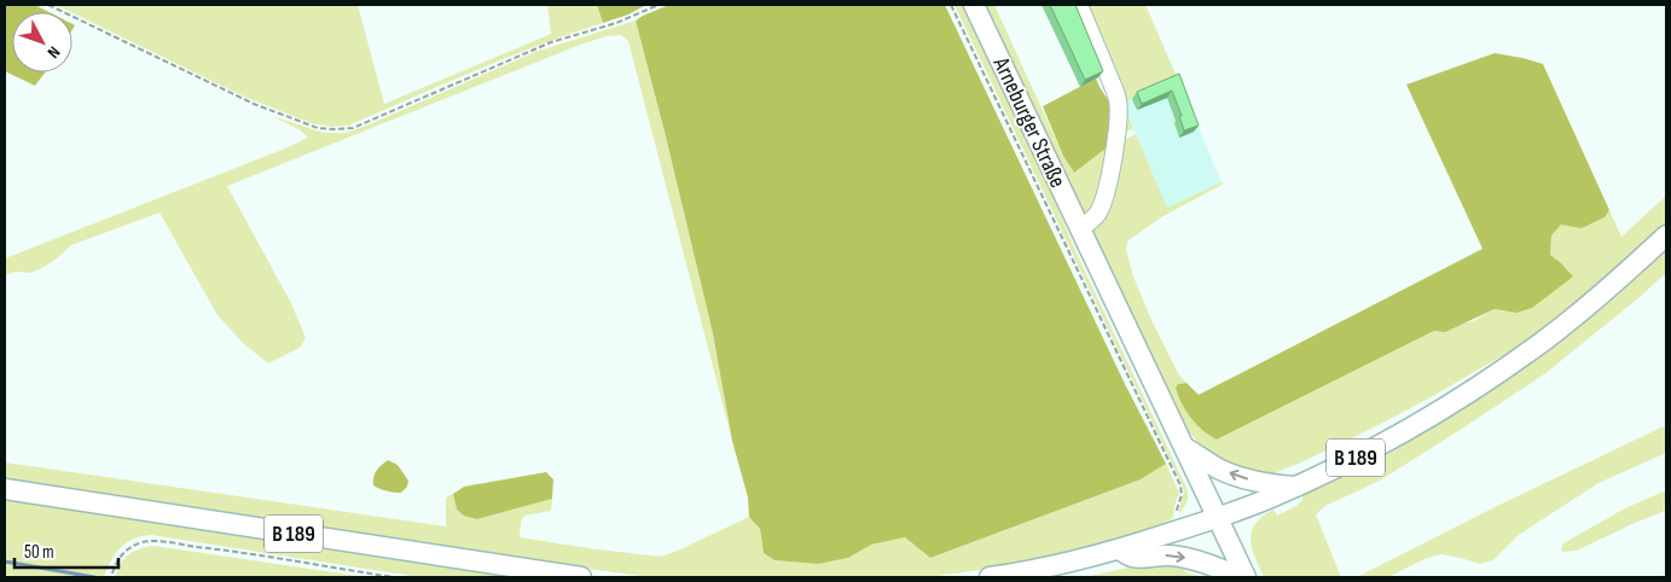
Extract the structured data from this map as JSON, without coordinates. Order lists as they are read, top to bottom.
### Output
{
  "streets": {
    "main road": ["Arneburger Straße", "B 189"]
  },
  "crossings": [
    ["Arneburger Straße", "B 189"]
  ],
  "scale_bar": "50 m",
  "north": "bottom right"
}
